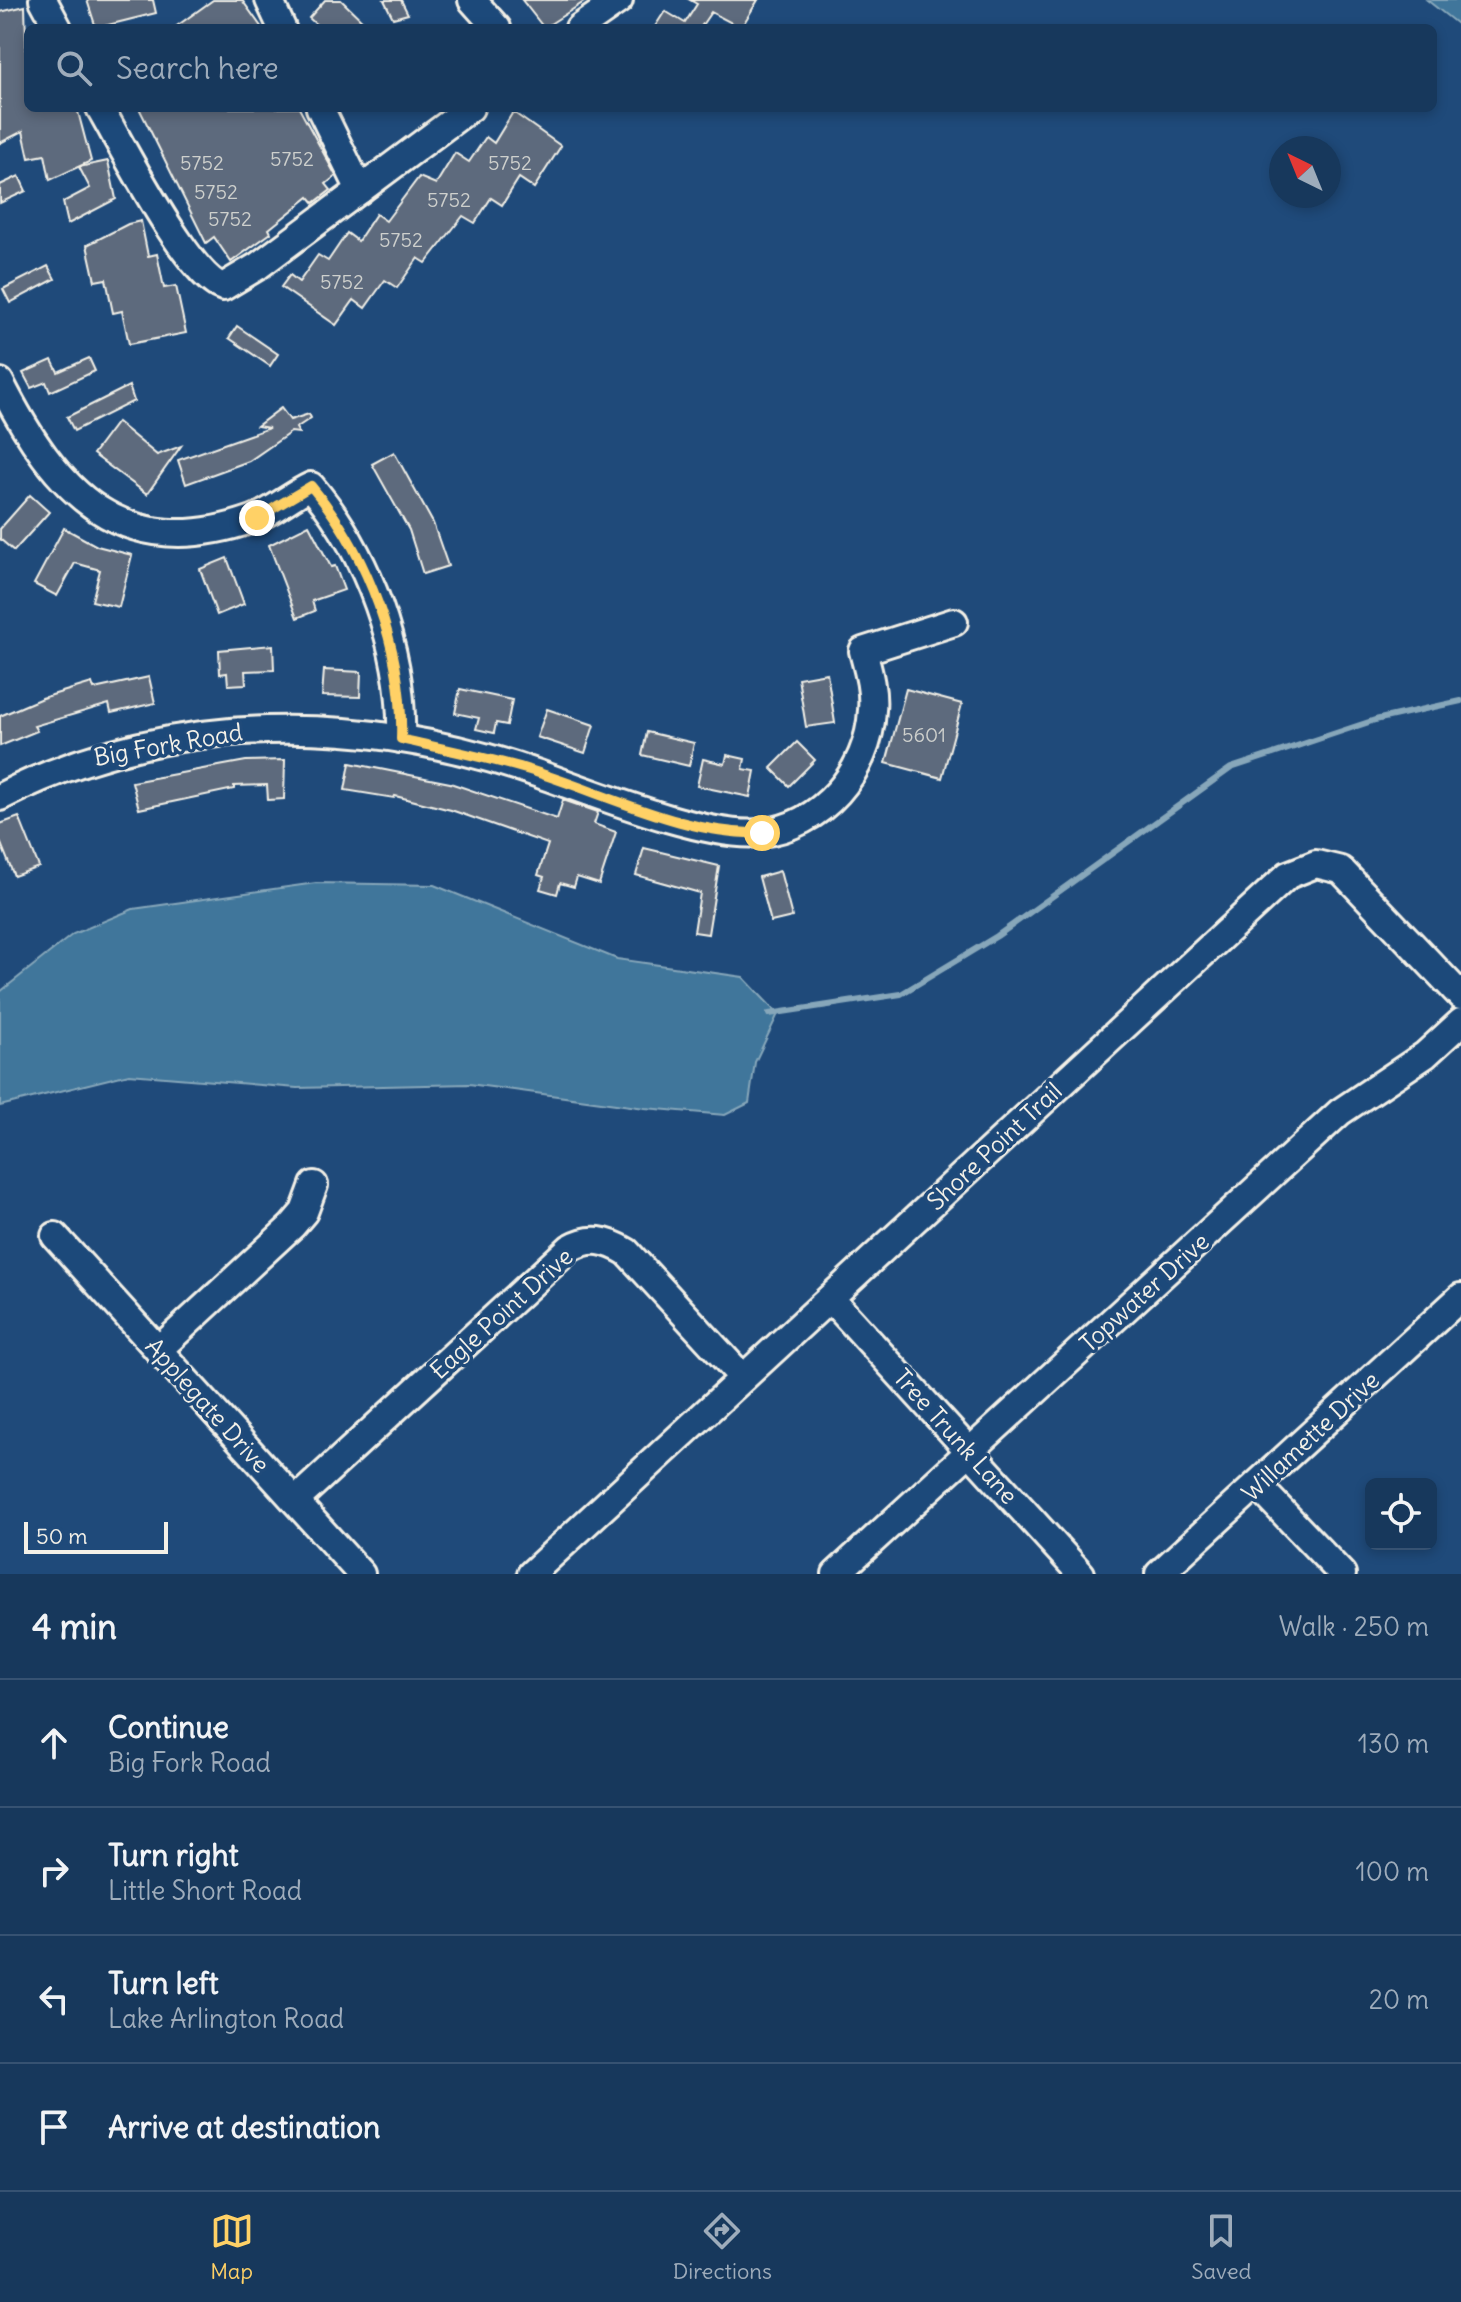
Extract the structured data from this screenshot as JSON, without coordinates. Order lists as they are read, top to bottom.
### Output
{
  "streets": {
    "street": [
      "Big Fork Road",
      "Shore Point Trail",
      "Topwater Drive",
      "Eagle Point Drive",
      "Applegate Drive",
      "Tree Trunk Lane",
      "Willamette Drive"
    ]
  },
  "crossings": [
    ["Shore Point Trail", "Eagle Point Drive"],
    ["Shore Point Trail", "Tree Trunk Lane"],
    ["Topwater Drive", "Tree Trunk Lane"],
    ["Eagle Point Drive", "Applegate Drive"]
  ],
  "house_numbers": [
    "5752",
    "5752",
    "5752",
    "5752",
    "5752",
    "5752",
    "5752",
    "5752",
    "5601"
  ],
  "scale_bar": "50 m",
  "north": "top left",
  "page": {
    "search": "Search here",
    "scale": "50 m",
    "heading": ["4 min", "Walk · 250 m"],
    "list": [
      ["Continue", "Big Fork Road", "130 m"],
      ["Turn right", "Little Short Road", "100 m"],
      ["Turn left", "Lake Arlington Road", "20 m"],
      "Arrive at destination"
    ],
    "nav": ["Map", "Directions", "Saved"]
  }
}
